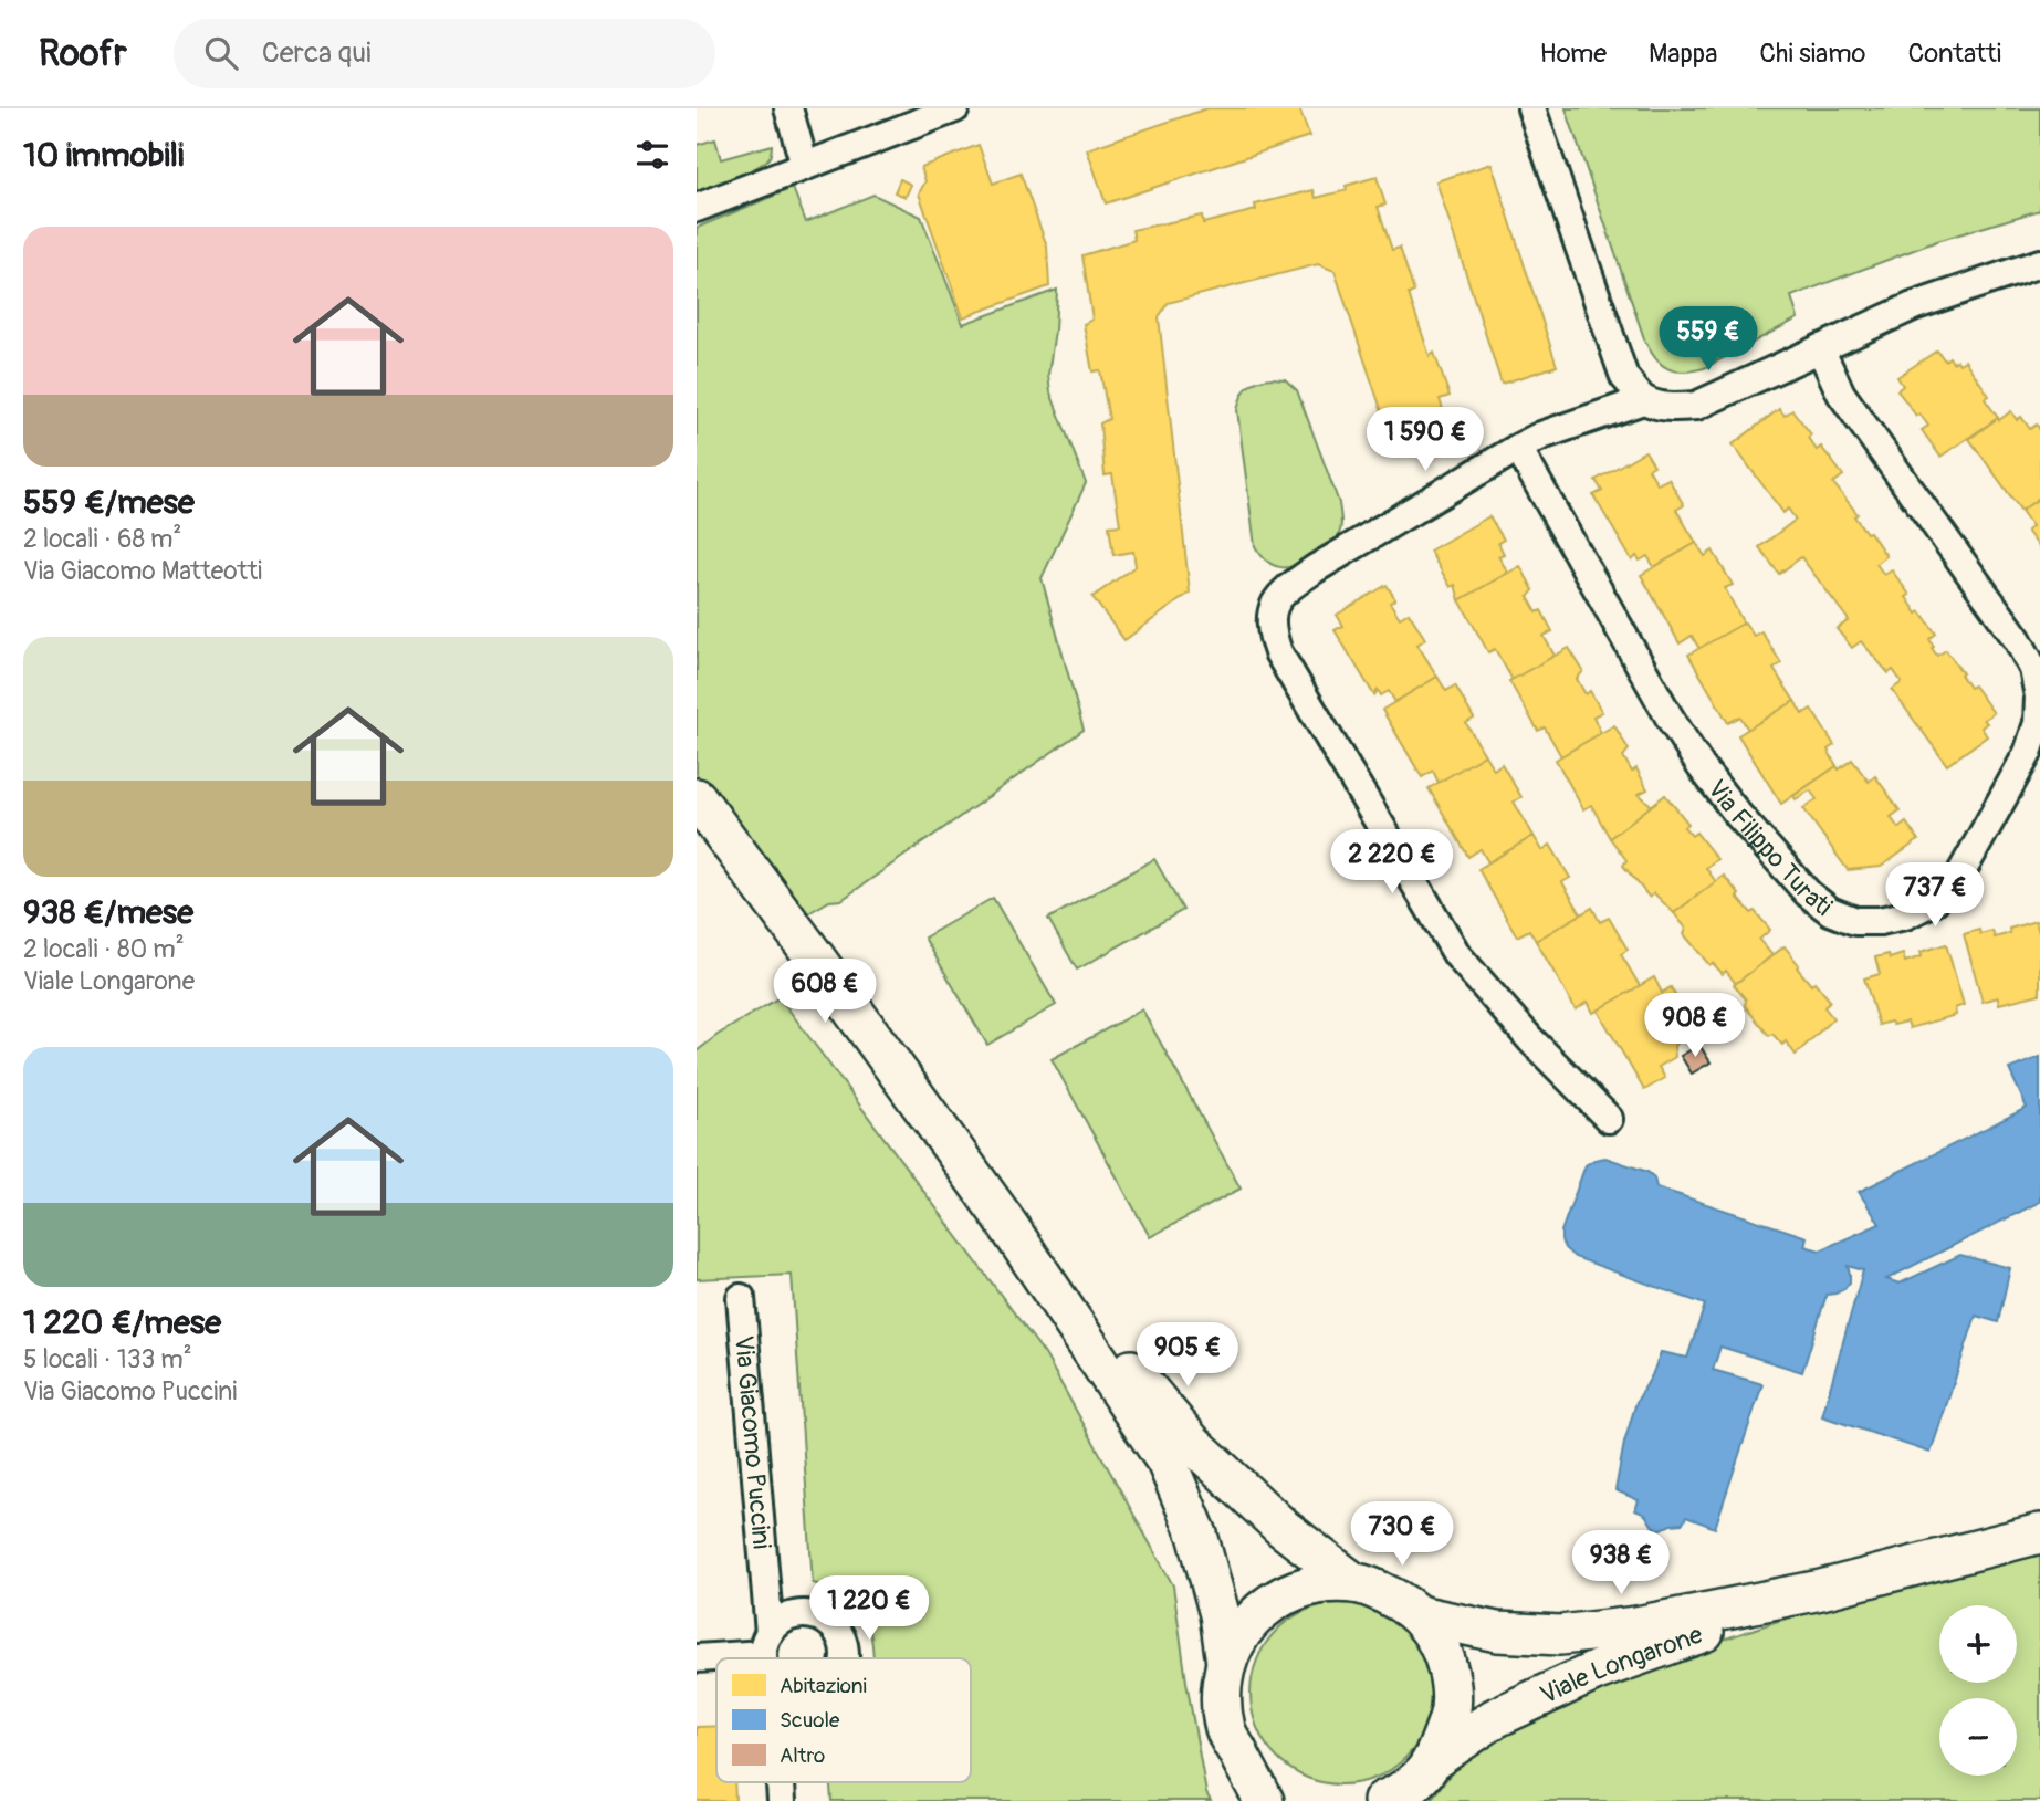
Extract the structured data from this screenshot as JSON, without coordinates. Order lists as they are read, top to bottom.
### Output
{
  "streets": {
    "main road": ["Viale Longarone"],
    "street": ["Via Filippo Turati", "Via Giacomo Puccini"]
  },
  "legend": ["Abitazioni", "Scuole", "Altro"],
  "page": {
    "header": "Roofr",
    "search": "Cerca qui",
    "nav": [
      "Home",
      "Mappa",
      "Chi siamo",
      "Contatti"
    ],
    "heading": "10 immobili",
    "list": [
      {
        "name": "559 €/mese",
        "note": "2 locali · 68 m² · Via Giacomo Matteotti"
      },
      {
        "name": "938 €/mese",
        "note": "2 locali · 80 m² · Viale Longarone"
      },
      {
        "name": "1 220 €/mese",
        "note": "5 locali · 133 m² · Via Giacomo Puccini"
      }
    ],
    "price": [
      "559 €",
      "1 590 €",
      "2 220 €",
      "737 €",
      "608 €",
      "908 €",
      "905 €",
      "730 €",
      "938 €",
      "1 220 €"
    ],
    "map_buttons": ["+", "−"]
  }
}
